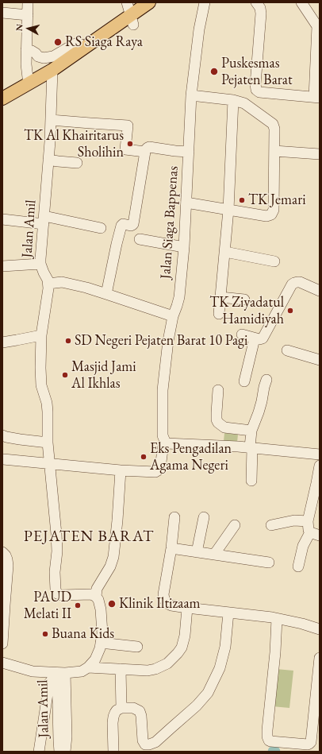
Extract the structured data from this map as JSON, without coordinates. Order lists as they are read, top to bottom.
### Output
{
  "streets": {
    "street": ["Jalan Siaga Bappenas", "Jalan Amil"]
  },
  "districts": ["PEJATEN BARAT"],
  "places": [
    "RS Siaga Raya",
    "Puskesmas Pejaten Barat",
    "TK Al Khairitarus Sholihin",
    "TK Jemari",
    "TK Ziyadatul Hamidiyah",
    "SD Negeri Pejaten Barat 10 Pagi",
    "Masjid Jami Al Ikhlas",
    "Eks Pengadilan Agama Negeri",
    "Klinik Iltizaam",
    "PAUD Melati II",
    "Buana Kids"
  ],
  "north": "left"
}
